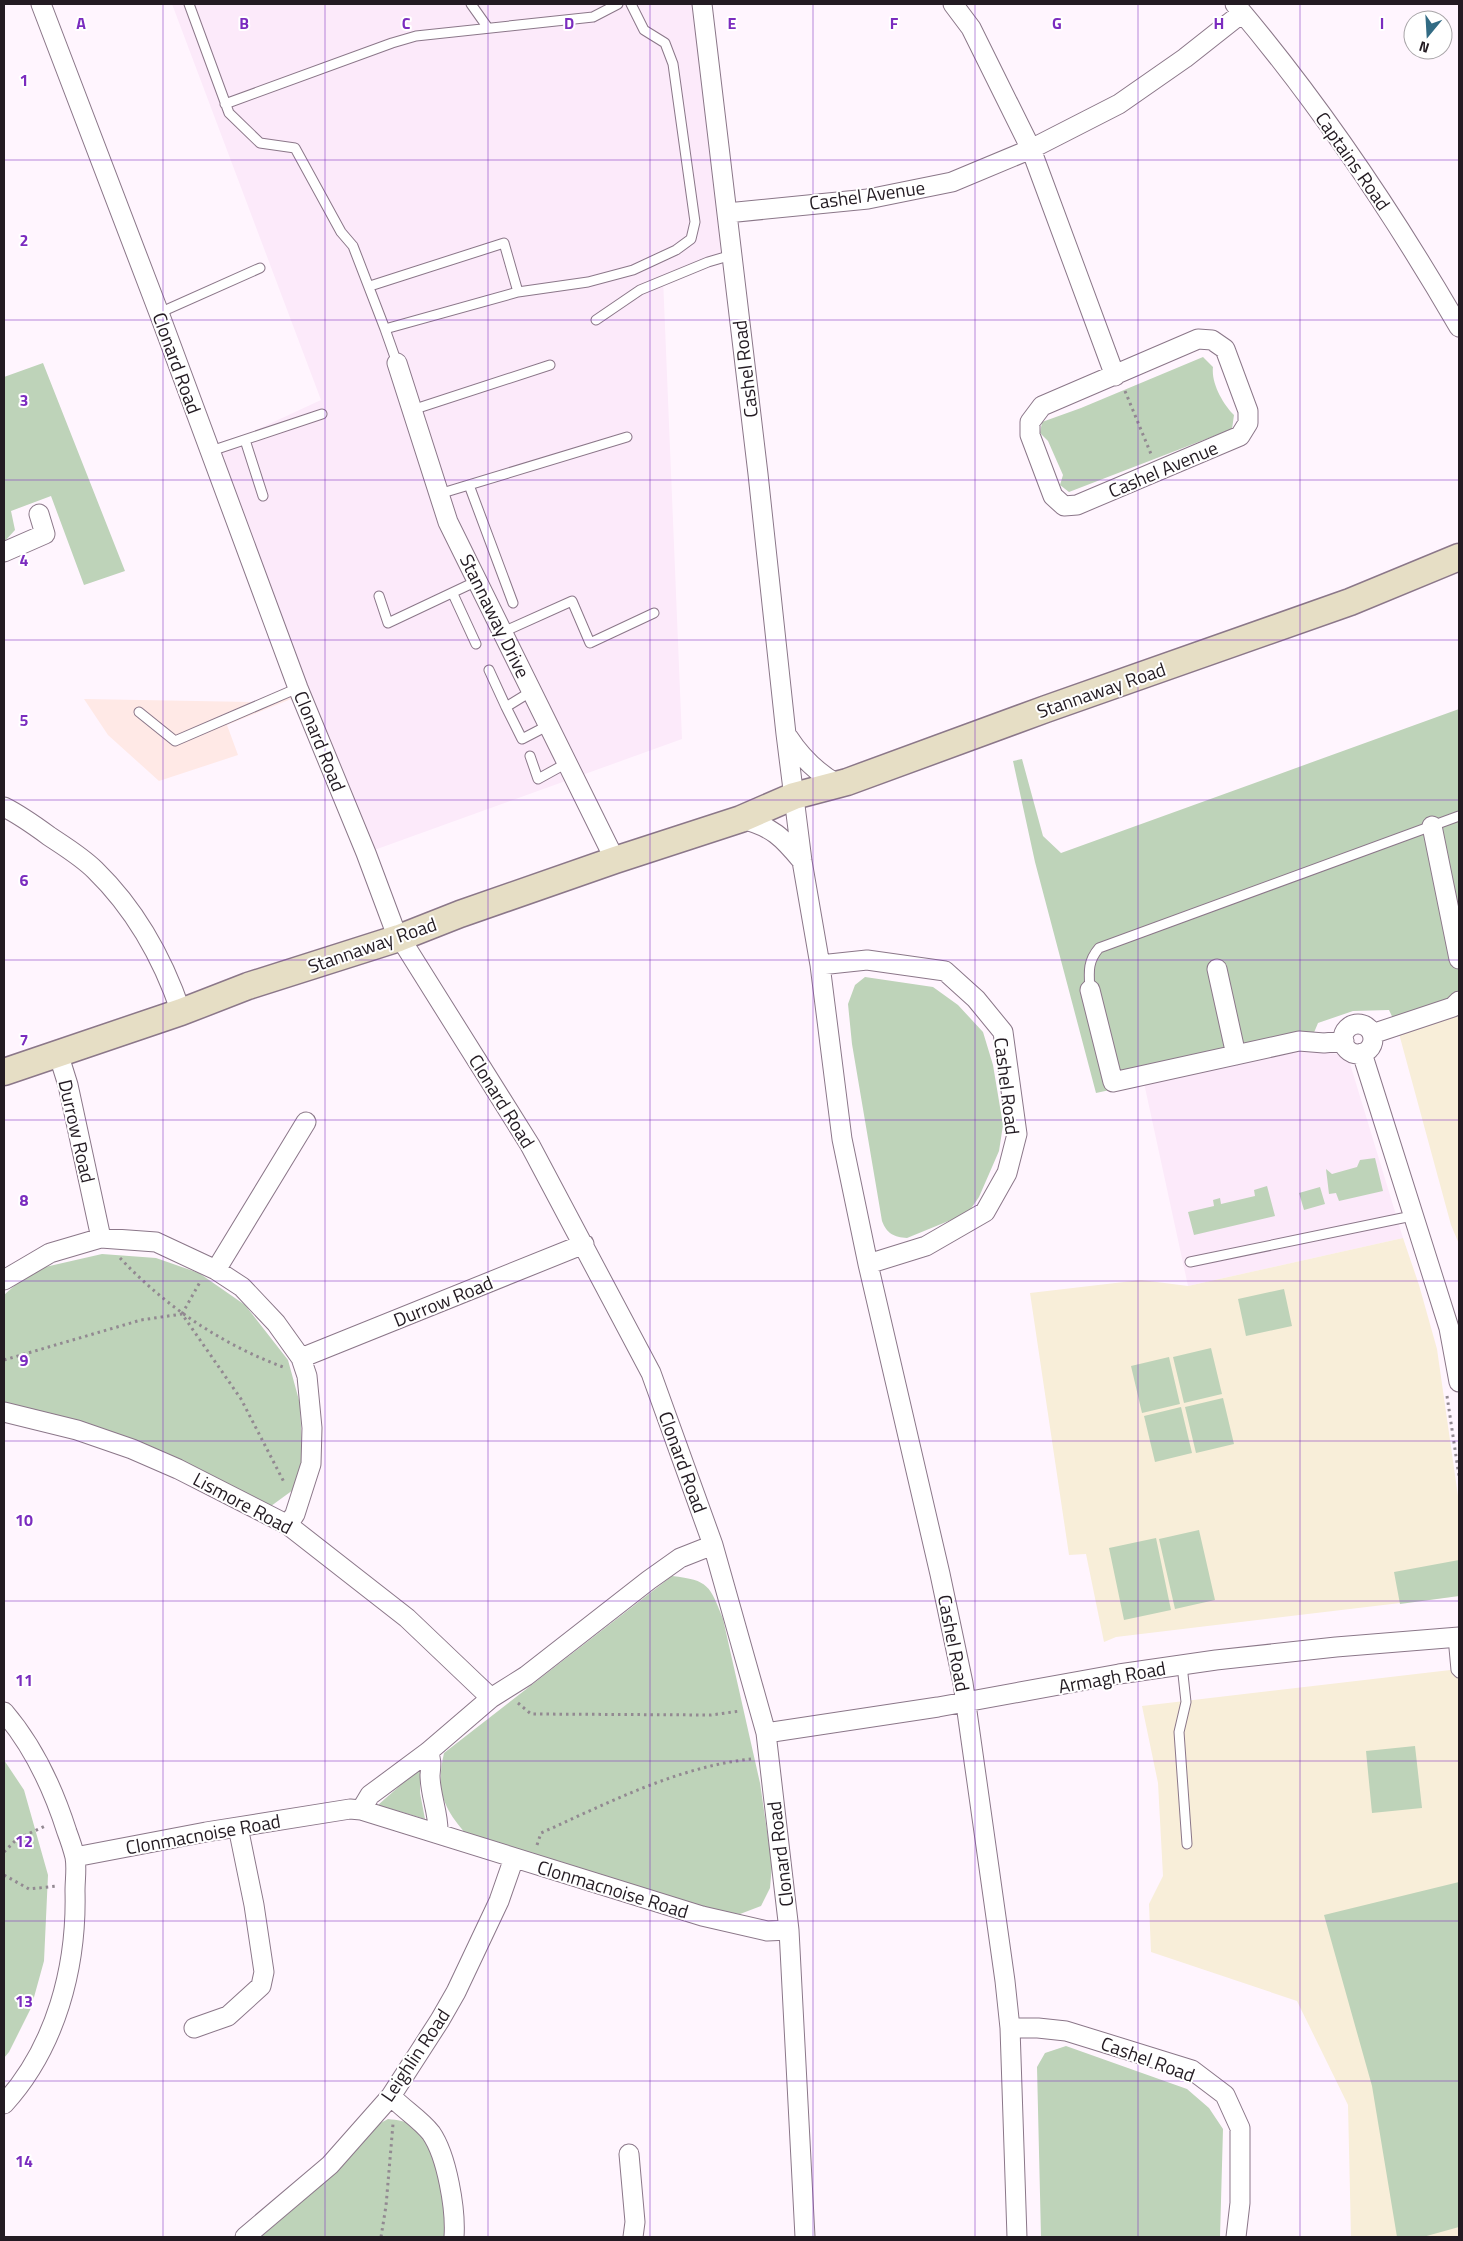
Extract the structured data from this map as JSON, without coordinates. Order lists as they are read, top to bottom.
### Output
{
  "streets": {
    "street": [
      "Captains Road",
      "Cashel Avenue",
      "Clonard Road",
      "Cashel Road",
      "Stannaway Drive",
      "Stannaway Road",
      "Durrow Road",
      "Lismore Road",
      "Armagh Road",
      "Clonmacnoise Road",
      "Leighlin Road"
    ]
  },
  "crossings": [
    ["Captains Road", "Cashel Avenue"],
    ["Cashel Avenue", "Cashel Road"],
    ["Clonard Road", "Stannaway Road"],
    ["Clonard Road", "Durrow Road"],
    ["Clonard Road", "Armagh Road"],
    ["Clonard Road", "Clonmacnoise Road"],
    ["Cashel Road", "Stannaway Road"],
    ["Cashel Road", "Armagh Road"],
    ["Stannaway Drive", "Stannaway Road"],
    ["Stannaway Road", "Durrow Road"],
    ["Clonmacnoise Road", "Leighlin Road"]
  ],
  "north": "bottom",
  "grid": {
    "columns": [
      "A",
      "B",
      "C",
      "D",
      "E",
      "F",
      "G",
      "H",
      "I"
    ],
    "rows": [
      "1",
      "2",
      "3",
      "4",
      "5",
      "6",
      "7",
      "8",
      "9",
      "10",
      "11",
      "12",
      "13",
      "14"
    ]
  }
}
